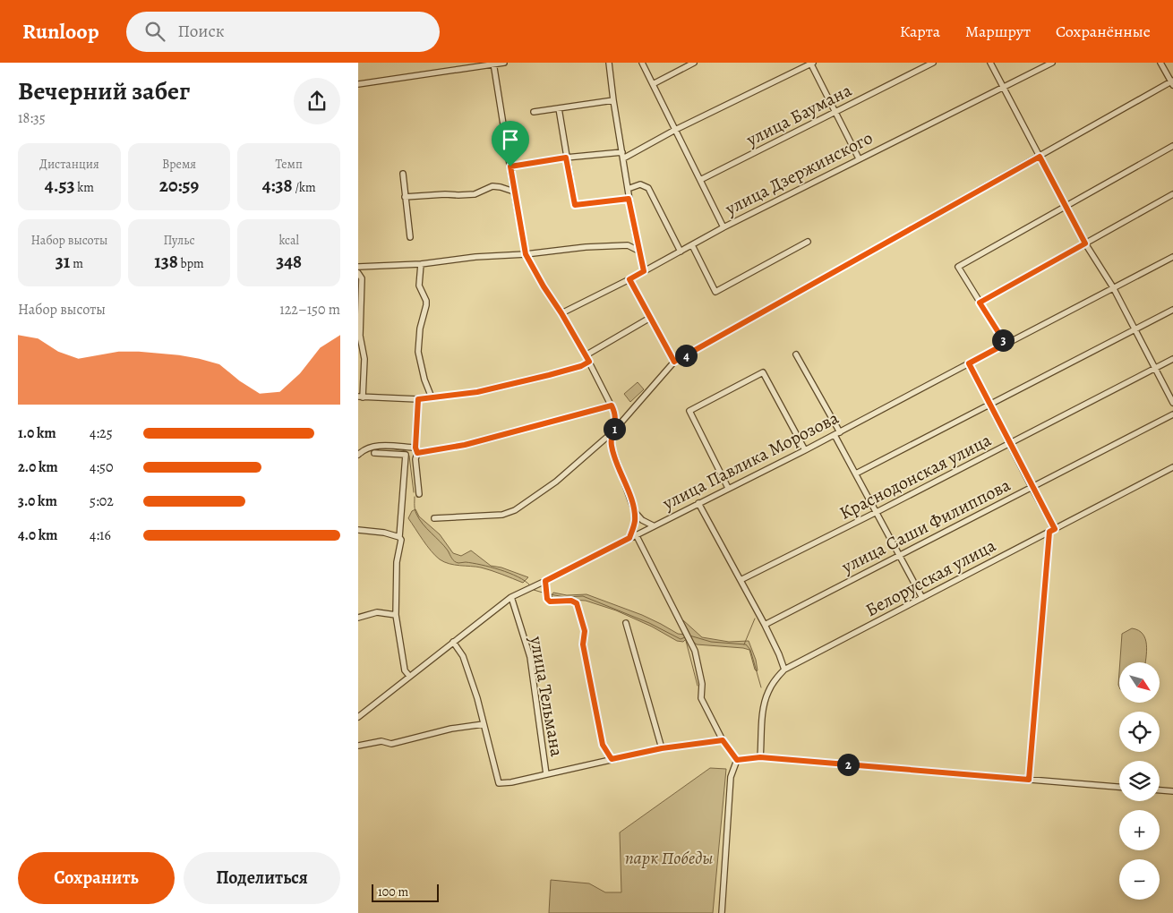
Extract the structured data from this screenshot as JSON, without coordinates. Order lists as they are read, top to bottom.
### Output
{
  "streets": {
    "street": [
      "улица Баумана",
      "улица Дзержинского",
      "улица Павлика Морозова",
      "Краснодонская улица",
      "улица Саши Филиппова",
      "Белорусская улица",
      "улица Тельмана"
    ]
  },
  "crossings": [
    ["улица Павлика Морозова", "улица Тельмана"]
  ],
  "parks": ["парк Победы"],
  "scale_bar": "100 m",
  "north": "bottom right",
  "page": {
    "header": "Runloop",
    "search": "Поиск",
    "nav": ["Карта", "Маршрут", "Сохранённые"],
    "heading": ["Вечерний забег", "18:35"],
    "stats": [
      ["Дистанция", "4.53 km"],
      ["Время", "20:59"],
      ["Темп", "4:38 /km"],
      ["Набор высоты", "31 m"],
      ["Пульс", "138 bpm"],
      ["kcal", "348"]
    ],
    "chart": ["Набор высоты", "122–150 m"],
    "pins": [
      "3",
      "4",
      "1",
      "2"
    ],
    "list": [
      {
        "name": "1.0 km",
        "note": "4:25"
      },
      {
        "name": "2.0 km",
        "note": "4:50"
      },
      {
        "name": "3.0 km",
        "note": "5:02"
      },
      {
        "name": "4.0 km",
        "note": "4:16"
      }
    ],
    "map_buttons": ["+", "−"],
    "buttons": ["Сохранить", "Поделиться"],
    "scale": "100 m"
  }
}
